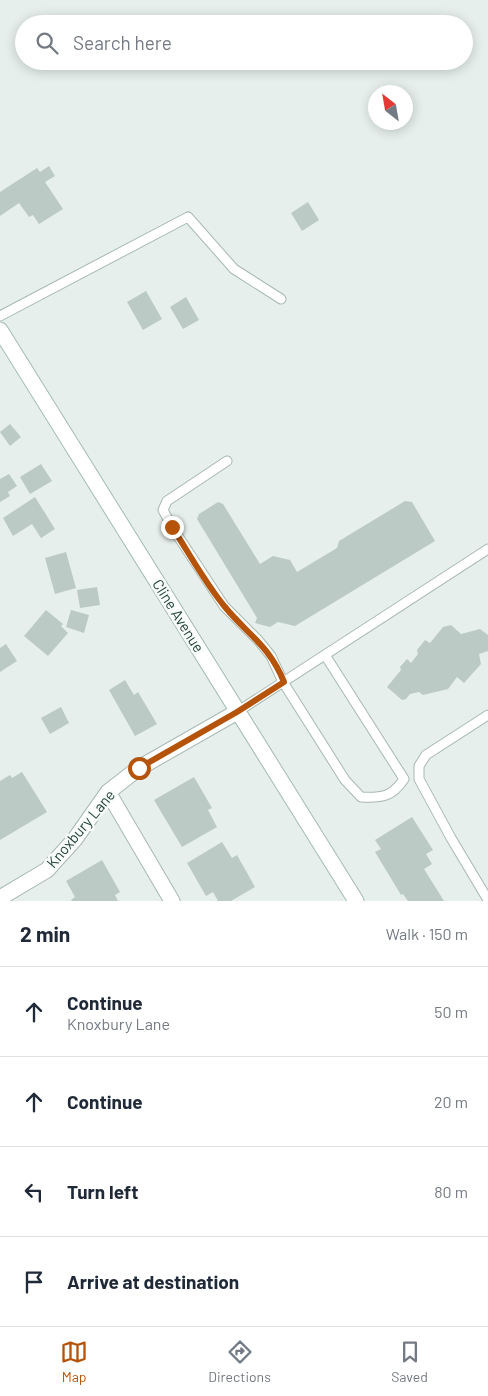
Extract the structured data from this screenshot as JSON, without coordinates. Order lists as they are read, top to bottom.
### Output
{
  "streets": {
    "street": ["Cline Avenue", "Knoxbury Lane"]
  },
  "crossings": [
    ["Cline Avenue", "Knoxbury Lane"]
  ],
  "north": "top left",
  "page": {
    "search": "Search here",
    "heading": ["2 min", "Walk · 150 m"],
    "list": [
      ["Continue", "Knoxbury Lane", "50 m"],
      ["Continue", "20 m"],
      ["Turn left", "80 m"],
      "Arrive at destination"
    ],
    "nav": ["Map", "Directions", "Saved"]
  }
}
